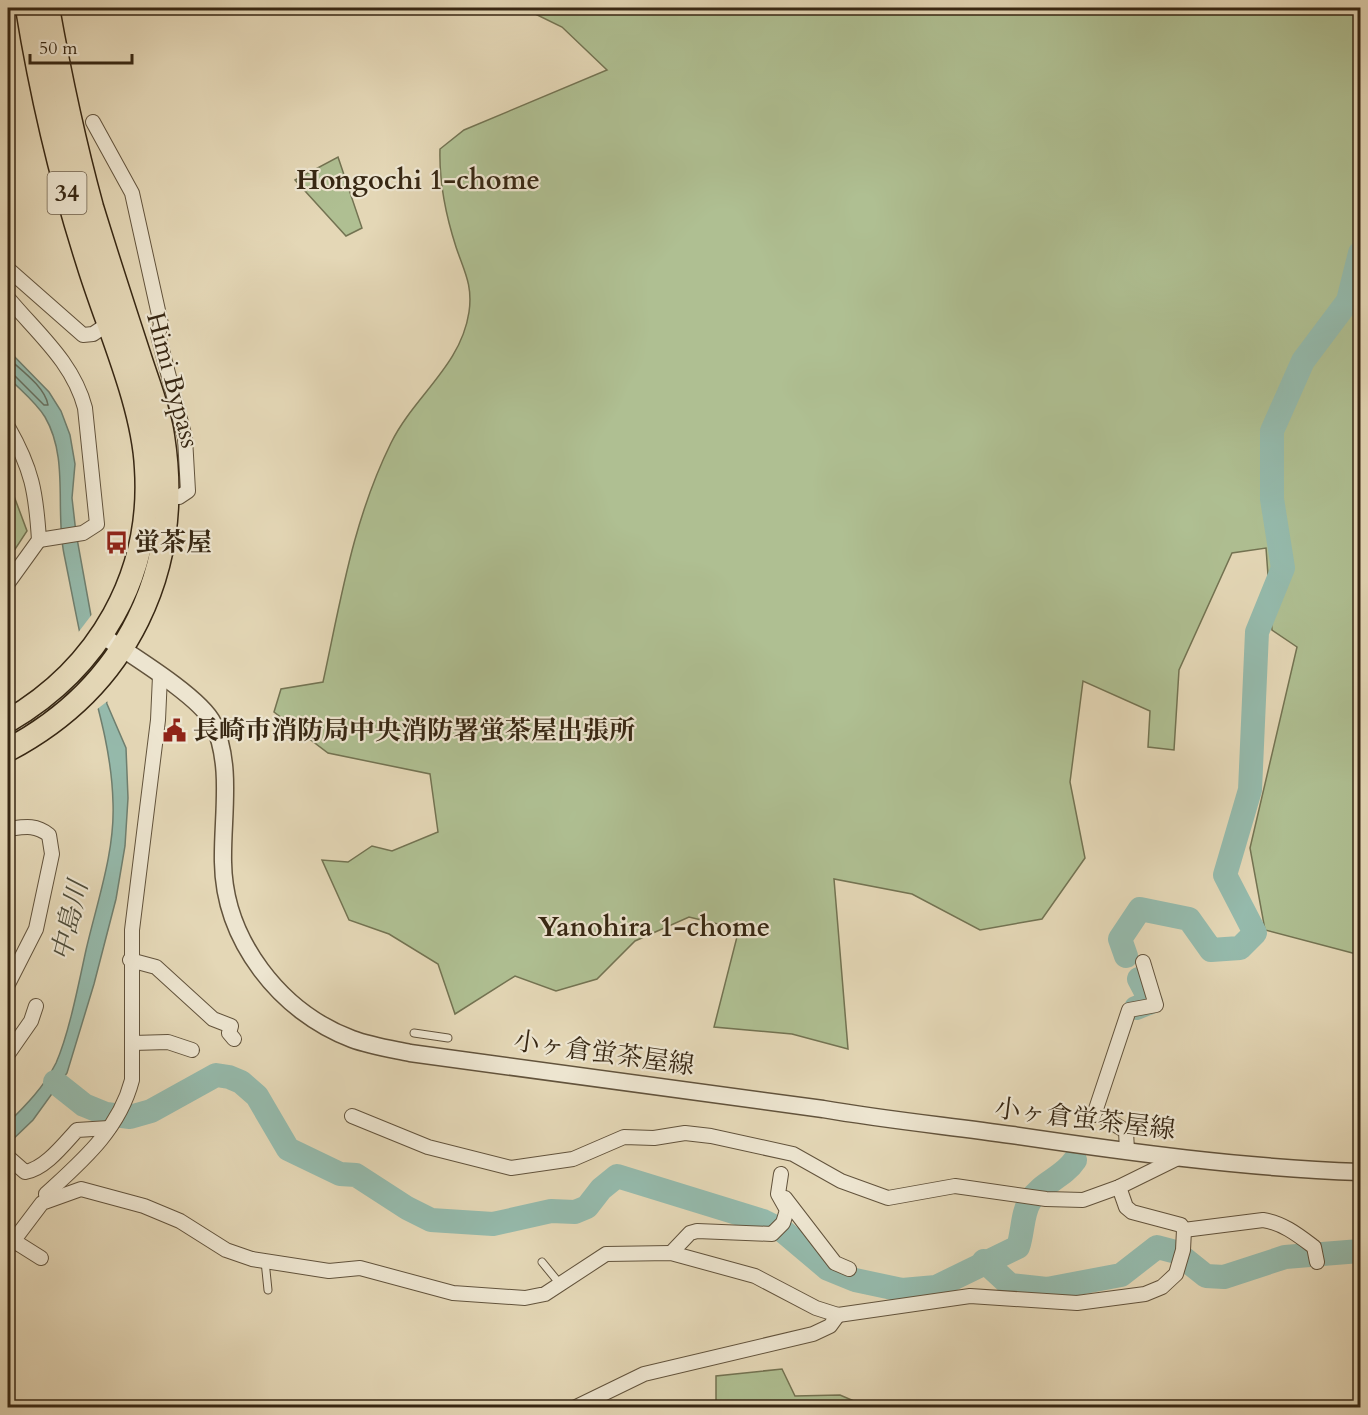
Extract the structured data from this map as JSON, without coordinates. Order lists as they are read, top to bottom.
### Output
{
  "streets": {
    "highway": ["34", "Himi Bypass"],
    "street": ["小ヶ倉蛍茶屋線"]
  },
  "crossings": [
    ["Himi Bypass", "小ヶ倉蛍茶屋線"]
  ],
  "districts": ["Hongochi 1-chome", "Yanohira 1-chome"],
  "water": ["中島川"],
  "places": {
    "bus stop": ["蛍茶屋"],
    "public building": ["長崎市消防局中央消防署蛍茶屋出張所"]
  },
  "scale_bar": "50 m"
}
